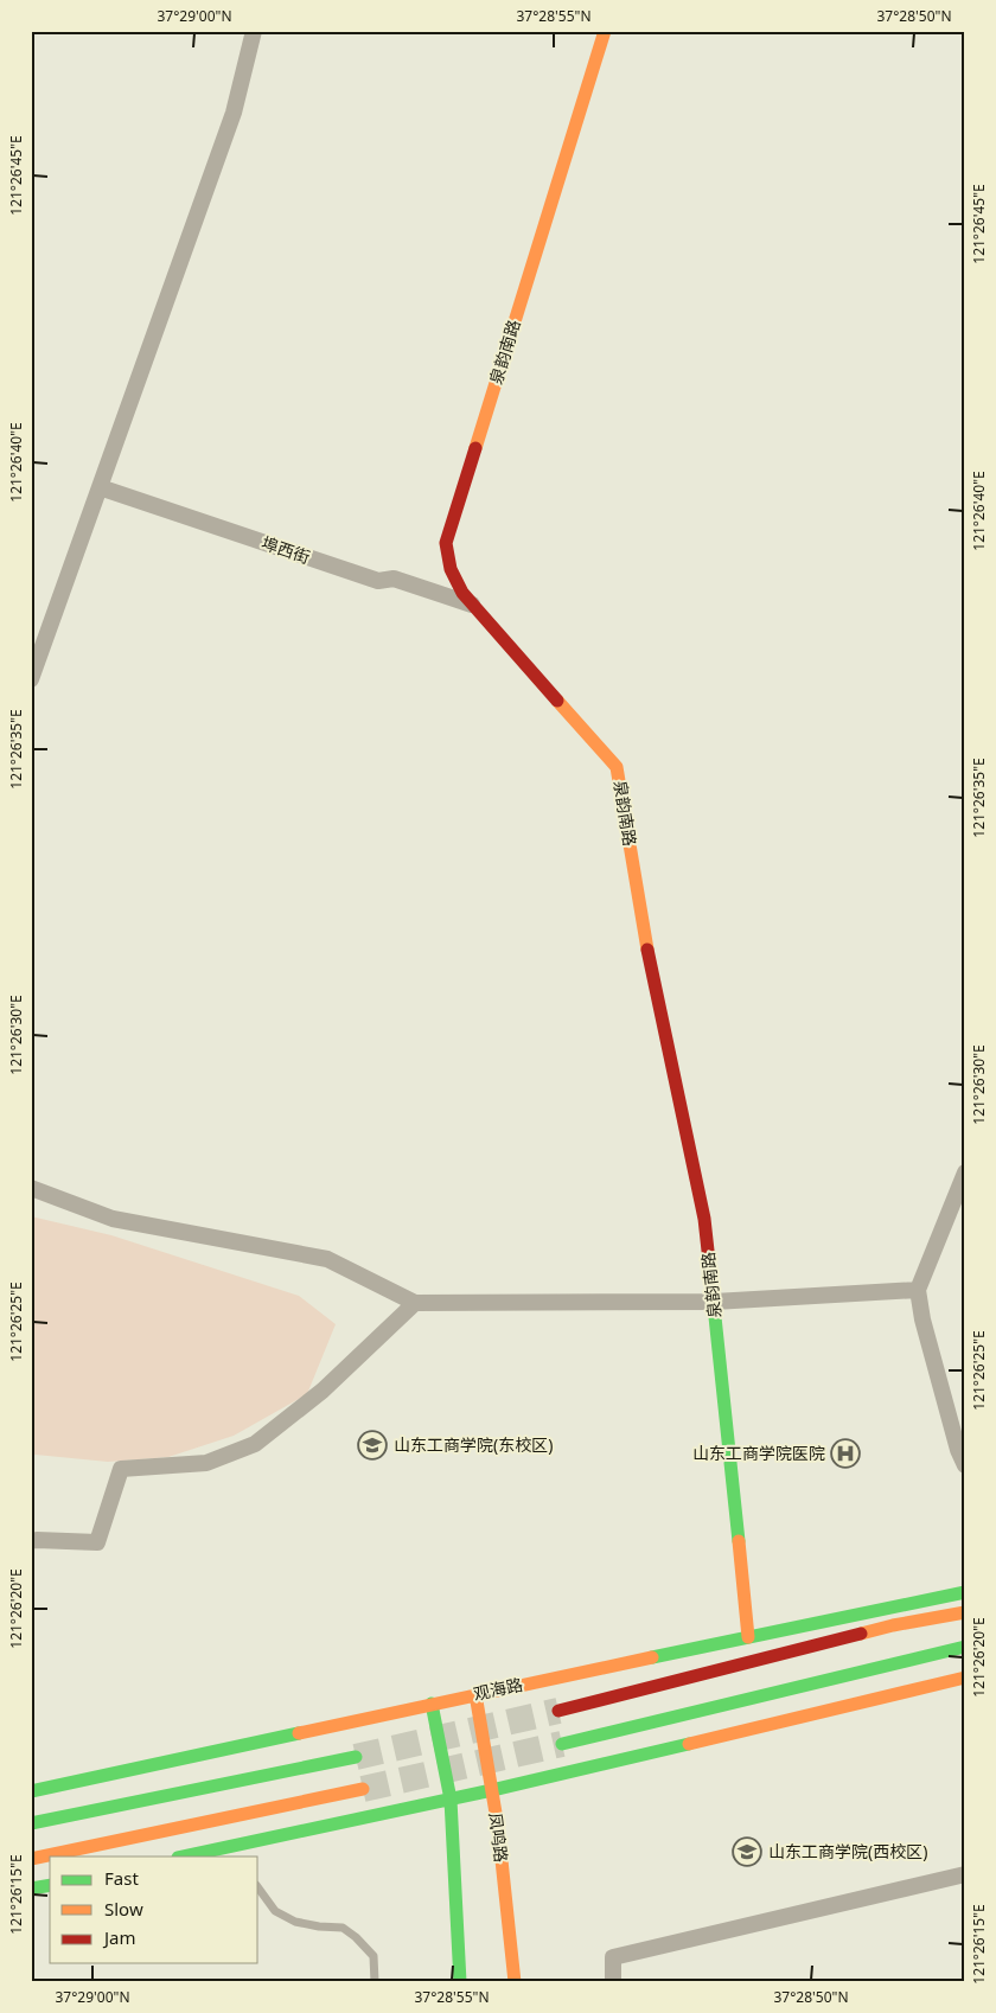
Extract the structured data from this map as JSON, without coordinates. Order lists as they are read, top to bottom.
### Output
{
  "streets": {
    "main road": ["泉韵南路", "观海路", "凤鸣路"],
    "street": ["埠西街"]
  },
  "crossings": [
    ["泉韵南路", "埠西街"],
    ["泉韵南路", "观海路"],
    ["观海路", "凤鸣路"]
  ],
  "places": {
    "school or university": ["山东工商学院(东校区)", "山东工商学院(西校区)"],
    "hospital": ["山东工商学院医院"]
  },
  "legend": ["Fast", "Slow", "Jam"],
  "coordinates": [
    "37°29'00\"N",
    "37°28'55\"N",
    "37°28'50\"N",
    "121°26'45\"E",
    "121°26'40\"E",
    "121°26'35\"E",
    "121°26'30\"E",
    "121°26'25\"E",
    "121°26'20\"E",
    "121°26'15\"E"
  ]
}
